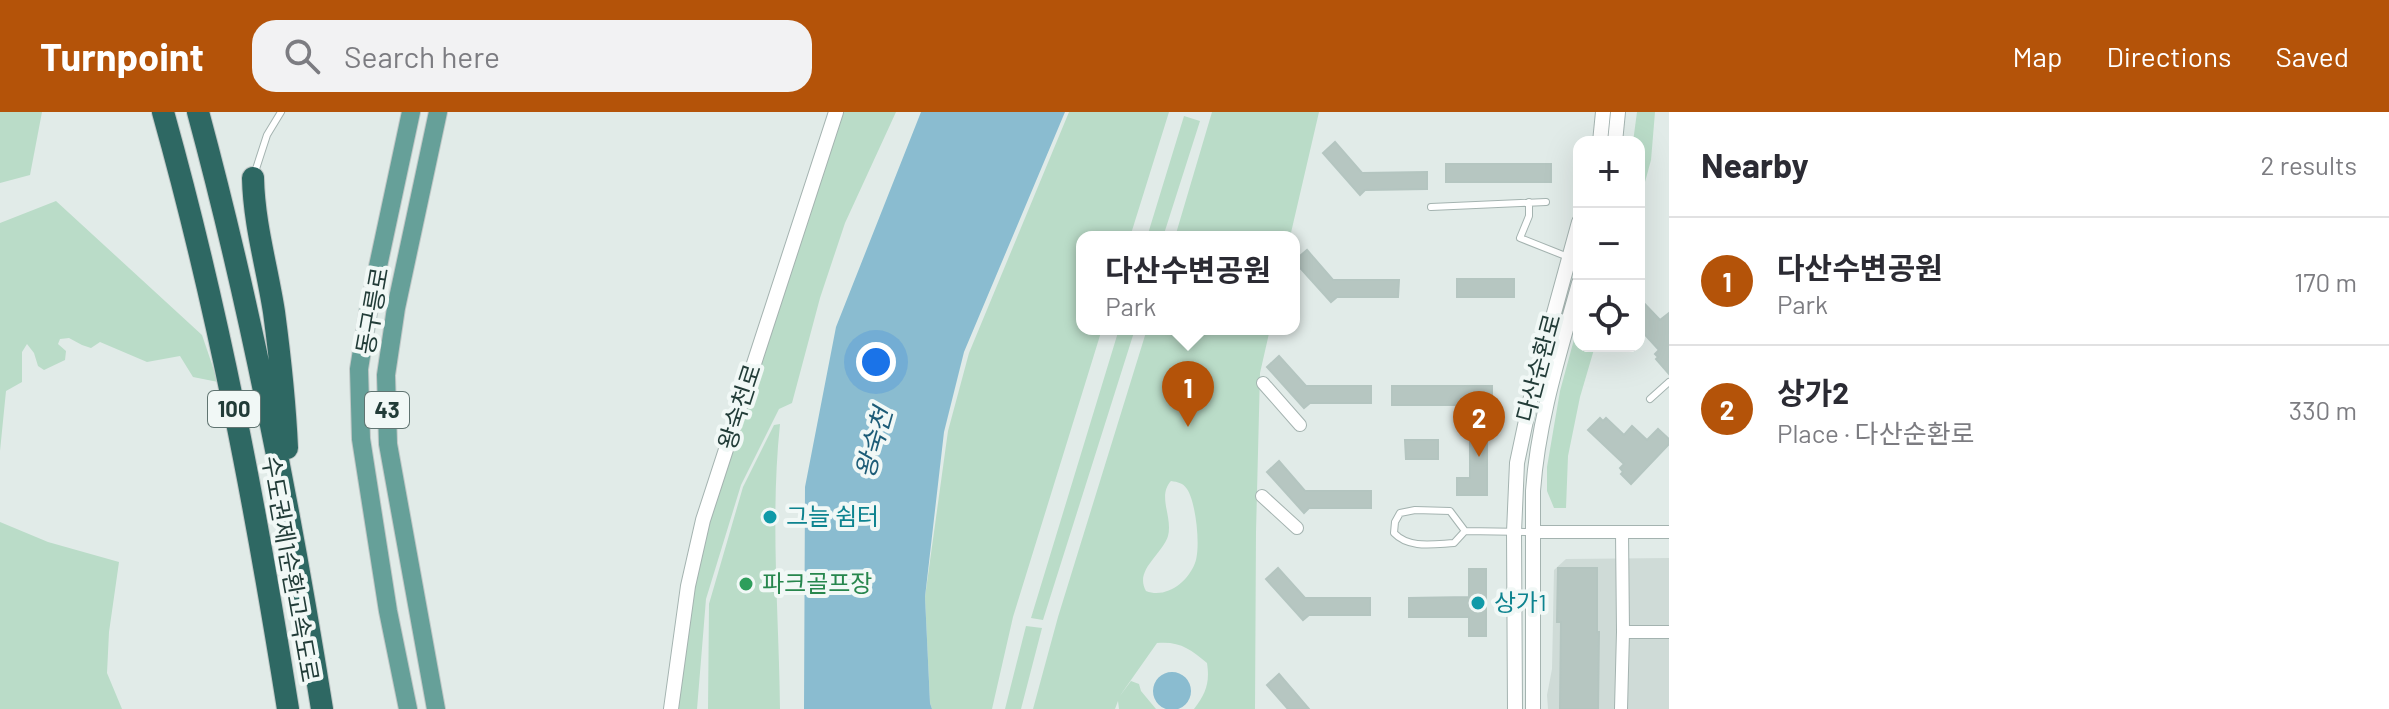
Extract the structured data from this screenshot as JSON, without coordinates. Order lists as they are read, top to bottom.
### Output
{
  "streets": {
    "highway": ["100", "수도권제1순환고속도로"],
    "main road": ["동구릉로", "43"],
    "street": ["다산순환로", "왕숙천로"]
  },
  "water": ["왕숙천"],
  "places": ["그늘 쉼터", "파크골프장", "상가1"],
  "page": {
    "header": "Turnpoint",
    "search": "Search here",
    "nav": ["Map", "Directions", "Saved"],
    "heading": ["Nearby", "2 results"],
    "map_buttons": ["+", "−"],
    "list": [
      {
        "mark": "1",
        "name": "다산수변공원",
        "note": "Park",
        "value": "170 m"
      },
      {
        "mark": "2",
        "name": "상가2",
        "note": "Place · 다산순환로",
        "value": "330 m"
      }
    ],
    "popup": ["다산수변공원", "Park"],
    "pins": ["1", "2"]
  }
}
